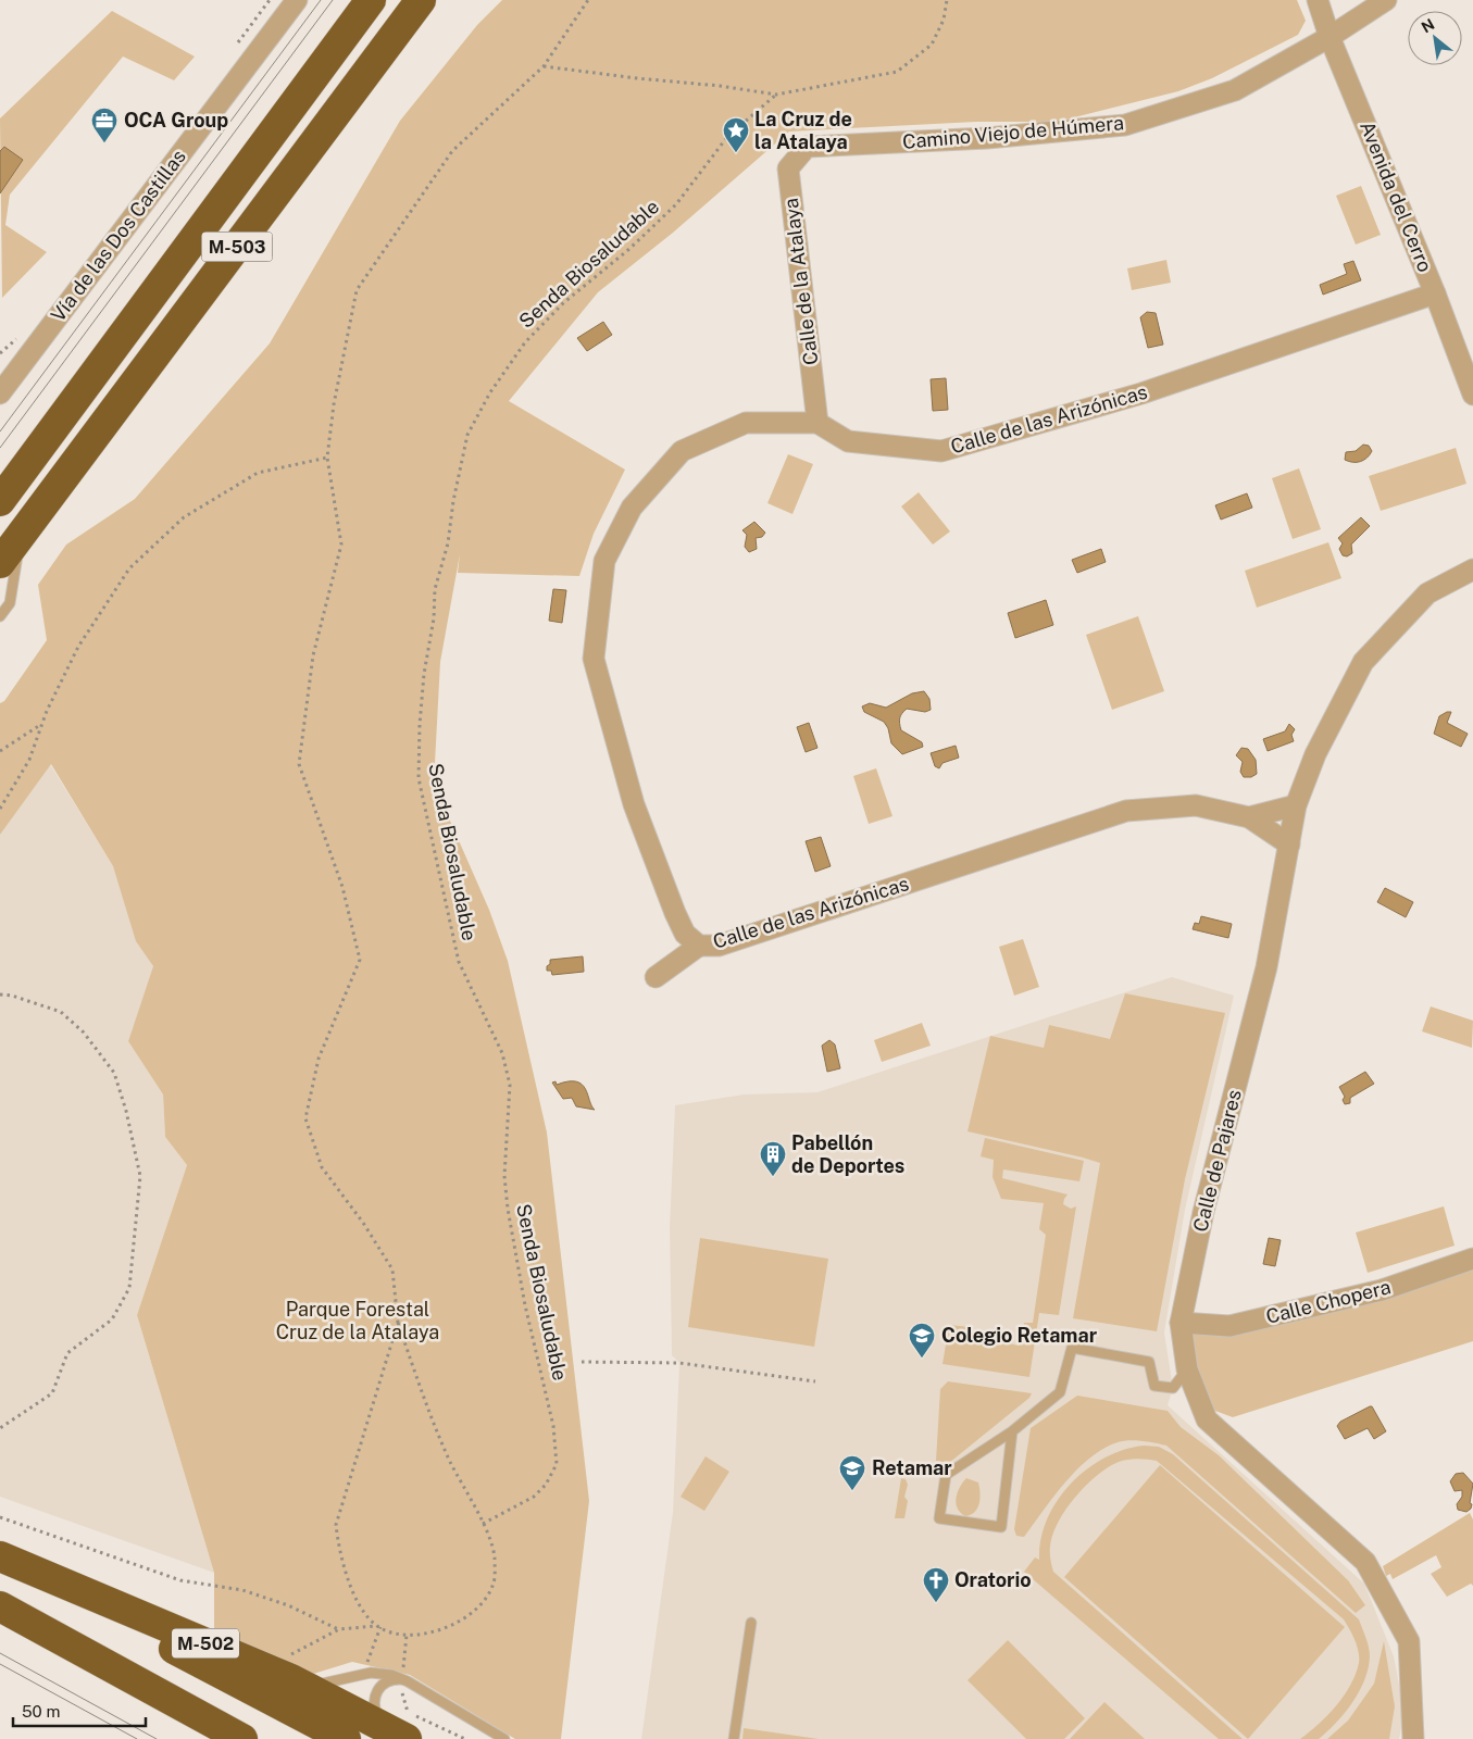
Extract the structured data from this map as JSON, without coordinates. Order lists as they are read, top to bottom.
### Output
{
  "streets": {
    "highway": ["M-503", "M-502"],
    "street": [
      "Camino Viejo de Húmera",
      "Avenida del Cerro",
      "Vía de las Dos Castillas",
      "Calle de la Atalaya",
      "Calle de las Arizónicas",
      "Calle de Pajares",
      "Calle Chopera"
    ],
    "path": ["Senda Biosaludable"]
  },
  "crossings": [
    ["Camino Viejo de Húmera", "Avenida del Cerro"],
    ["Camino Viejo de Húmera", "Calle de la Atalaya"],
    ["Avenida del Cerro", "Calle de las Arizónicas"],
    ["Calle de la Atalaya", "Calle de las Arizónicas"],
    ["Calle de las Arizónicas", "Calle de Pajares"],
    ["Calle de Pajares", "Calle Chopera"]
  ],
  "parks": ["Parque Forestal Cruz de la Atalaya"],
  "places": {
    "office": ["OCA Group"],
    "place": ["La Cruz de la Atalaya"],
    "building": ["Pabellón de Deportes"],
    "school or university": ["Colegio Retamar", "Retamar"],
    "church": ["Oratorio"]
  },
  "scale_bar": "50 m",
  "north": "top left"
}
